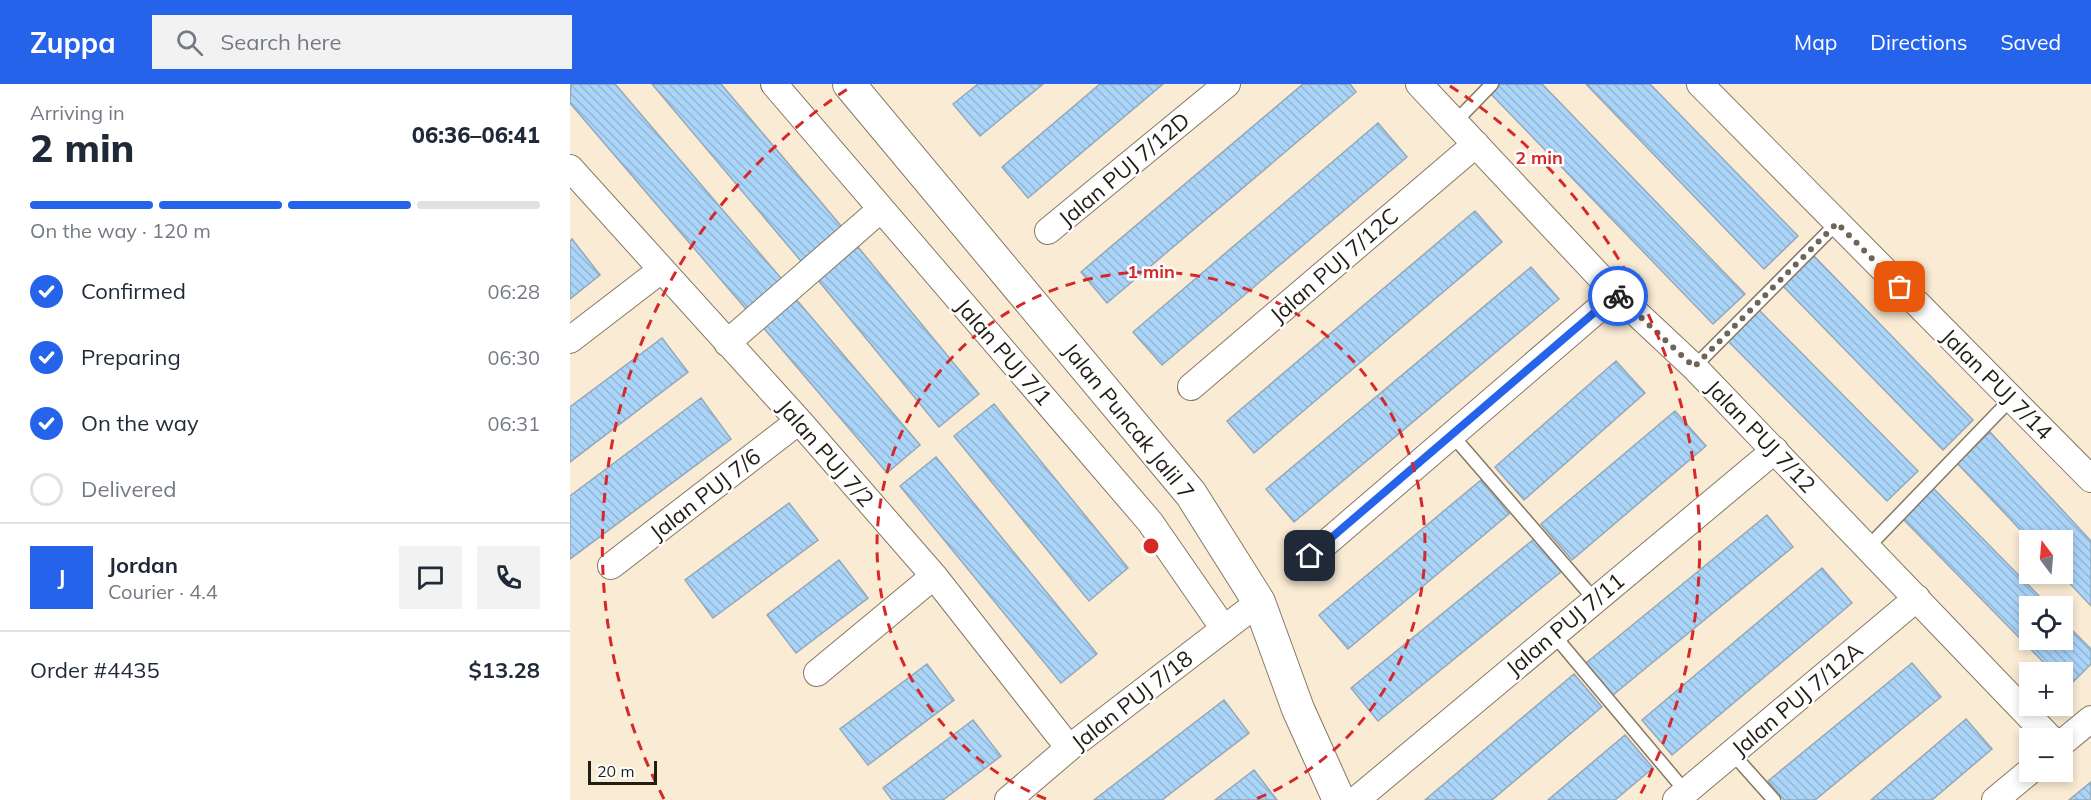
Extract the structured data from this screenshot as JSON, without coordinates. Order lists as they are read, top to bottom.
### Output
{
  "streets": {
    "street": [
      "Jalan PUJ 7/12D",
      "Jalan PUJ 7/12C",
      "Jalan PUJ 7/1",
      "Jalan PUJ 7/14",
      "Jalan Puncak Jalil 7",
      "Jalan PUJ 7/12",
      "Jalan PUJ 7/2",
      "Jalan PUJ 7/6",
      "Jalan PUJ 7/11",
      "Jalan PUJ 7/12A",
      "Jalan PUJ 7/18"
    ]
  },
  "crossings": [
    ["Jalan PUJ 7/12C", "Jalan PUJ 7/12"],
    ["Jalan PUJ 7/1", "Jalan PUJ 7/18"],
    ["Jalan Puncak Jalil 7", "Jalan PUJ 7/18"],
    ["Jalan PUJ 7/12", "Jalan PUJ 7/11"],
    ["Jalan PUJ 7/12", "Jalan PUJ 7/12A"],
    ["Jalan PUJ 7/2", "Jalan PUJ 7/6"],
    ["Jalan PUJ 7/2", "Jalan PUJ 7/18"]
  ],
  "scale_bar": "20 m",
  "north": "top",
  "page": {
    "header": "Zuppa",
    "search": "Search here",
    "nav": ["Map", "Directions", "Saved"],
    "heading": ["2 min", "Arriving in", "06:36–06:41"],
    "panel": [
      "Jordan",
      "Courier · 4.4",
      "Order #4435",
      "$13.28"
    ],
    "bar": "On the way · 120 m",
    "list": [
      ["Confirmed", "06:28"],
      ["Preparing", "06:30"],
      ["On the way", "06:31"],
      "Delivered"
    ],
    "map_buttons": ["+", "−"],
    "round": "J",
    "scale": "20 m"
  },
  "rings": ["2 min", "1 min"]
}
